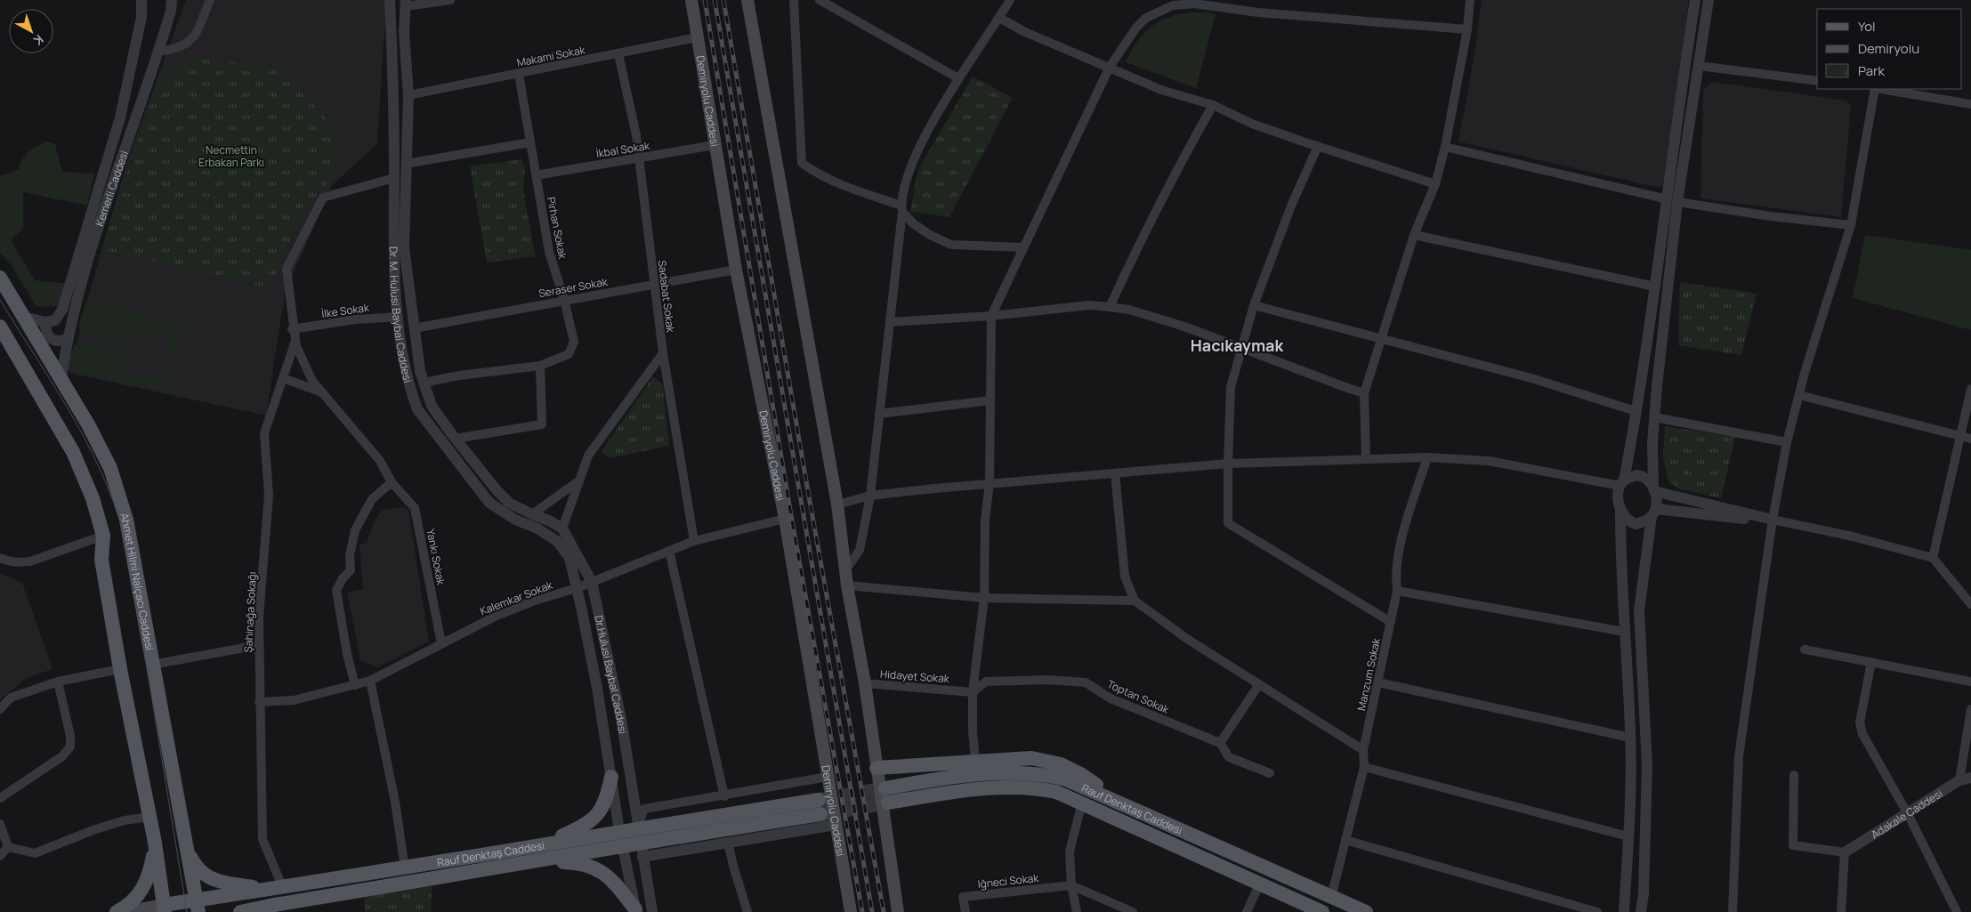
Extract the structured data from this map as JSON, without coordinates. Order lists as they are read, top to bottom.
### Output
{
  "streets": {
    "main road": ["Demiryolu Caddesi", "Ahmet Hilmi Nalçacı Caddesi", "Rauf Denktaş Caddesi"],
    "street": [
      "Makami Sokak",
      "İkbal Sokak",
      "Kemerli Caddesi",
      "Pirhan Sokak",
      "Seraser Sokak",
      "Sadabat Sokak",
      "İlke Sokak",
      "Dr. M. Hulusi Baybal Caddesi",
      "Yankı Sokak",
      "Kalemkar Sokak",
      "Şahinağa Sokağı",
      "Manzum Sokak",
      "Dr.Hulusi Baybal Caddesi",
      "Hidayet Sokak",
      "Toptan Sokak",
      "Adakale Caddesi",
      "Iğneci Sokak"
    ]
  },
  "crossings": [
    ["Makami Sokak", "Demiryolu Caddesi"],
    ["Makami Sokak", "Pirhan Sokak"],
    ["Makami Sokak", "Sadabat Sokak"],
    ["Makami Sokak", "Dr. M. Hulusi Baybal Caddesi"],
    ["Demiryolu Caddesi", "İkbal Sokak"],
    ["Demiryolu Caddesi", "Seraser Sokak"],
    ["Demiryolu Caddesi", "Kalemkar Sokak"],
    ["İkbal Sokak", "Pirhan Sokak"],
    ["İkbal Sokak", "Sadabat Sokak"],
    ["Kemerli Caddesi", "Ahmet Hilmi Nalçacı Caddesi"],
    ["Pirhan Sokak", "Seraser Sokak"],
    ["Pirhan Sokak", "Dr. M. Hulusi Baybal Caddesi"],
    ["Seraser Sokak", "Sadabat Sokak"],
    ["Seraser Sokak", "Dr. M. Hulusi Baybal Caddesi"],
    ["Sadabat Sokak", "Kalemkar Sokak"],
    ["İlke Sokak", "Dr. M. Hulusi Baybal Caddesi"],
    ["Dr. M. Hulusi Baybal Caddesi", "Dr.Hulusi Baybal Caddesi"],
    ["Yankı Sokak", "Kalemkar Sokak"],
    ["Yankı Sokak", "Şahinağa Sokağı"],
    ["Ahmet Hilmi Nalçacı Caddesi", "Rauf Denktaş Caddesi"],
    ["Kalemkar Sokak", "Şahinağa Sokağı"],
    ["Kalemkar Sokak", "Dr.Hulusi Baybal Caddesi"],
    ["Şahinağa Sokağı", "Rauf Denktaş Caddesi"],
    ["Manzum Sokak", "Rauf Denktaş Caddesi"],
    ["Dr.Hulusi Baybal Caddesi", "Rauf Denktaş Caddesi"],
    ["Hidayet Sokak", "Toptan Sokak"]
  ],
  "districts": ["Hacıkaymak"],
  "parks": ["Necmettin Erbakan Parkı"],
  "legend": ["Yol", "Demiryolu", "Park"],
  "north": "bottom right"
}
